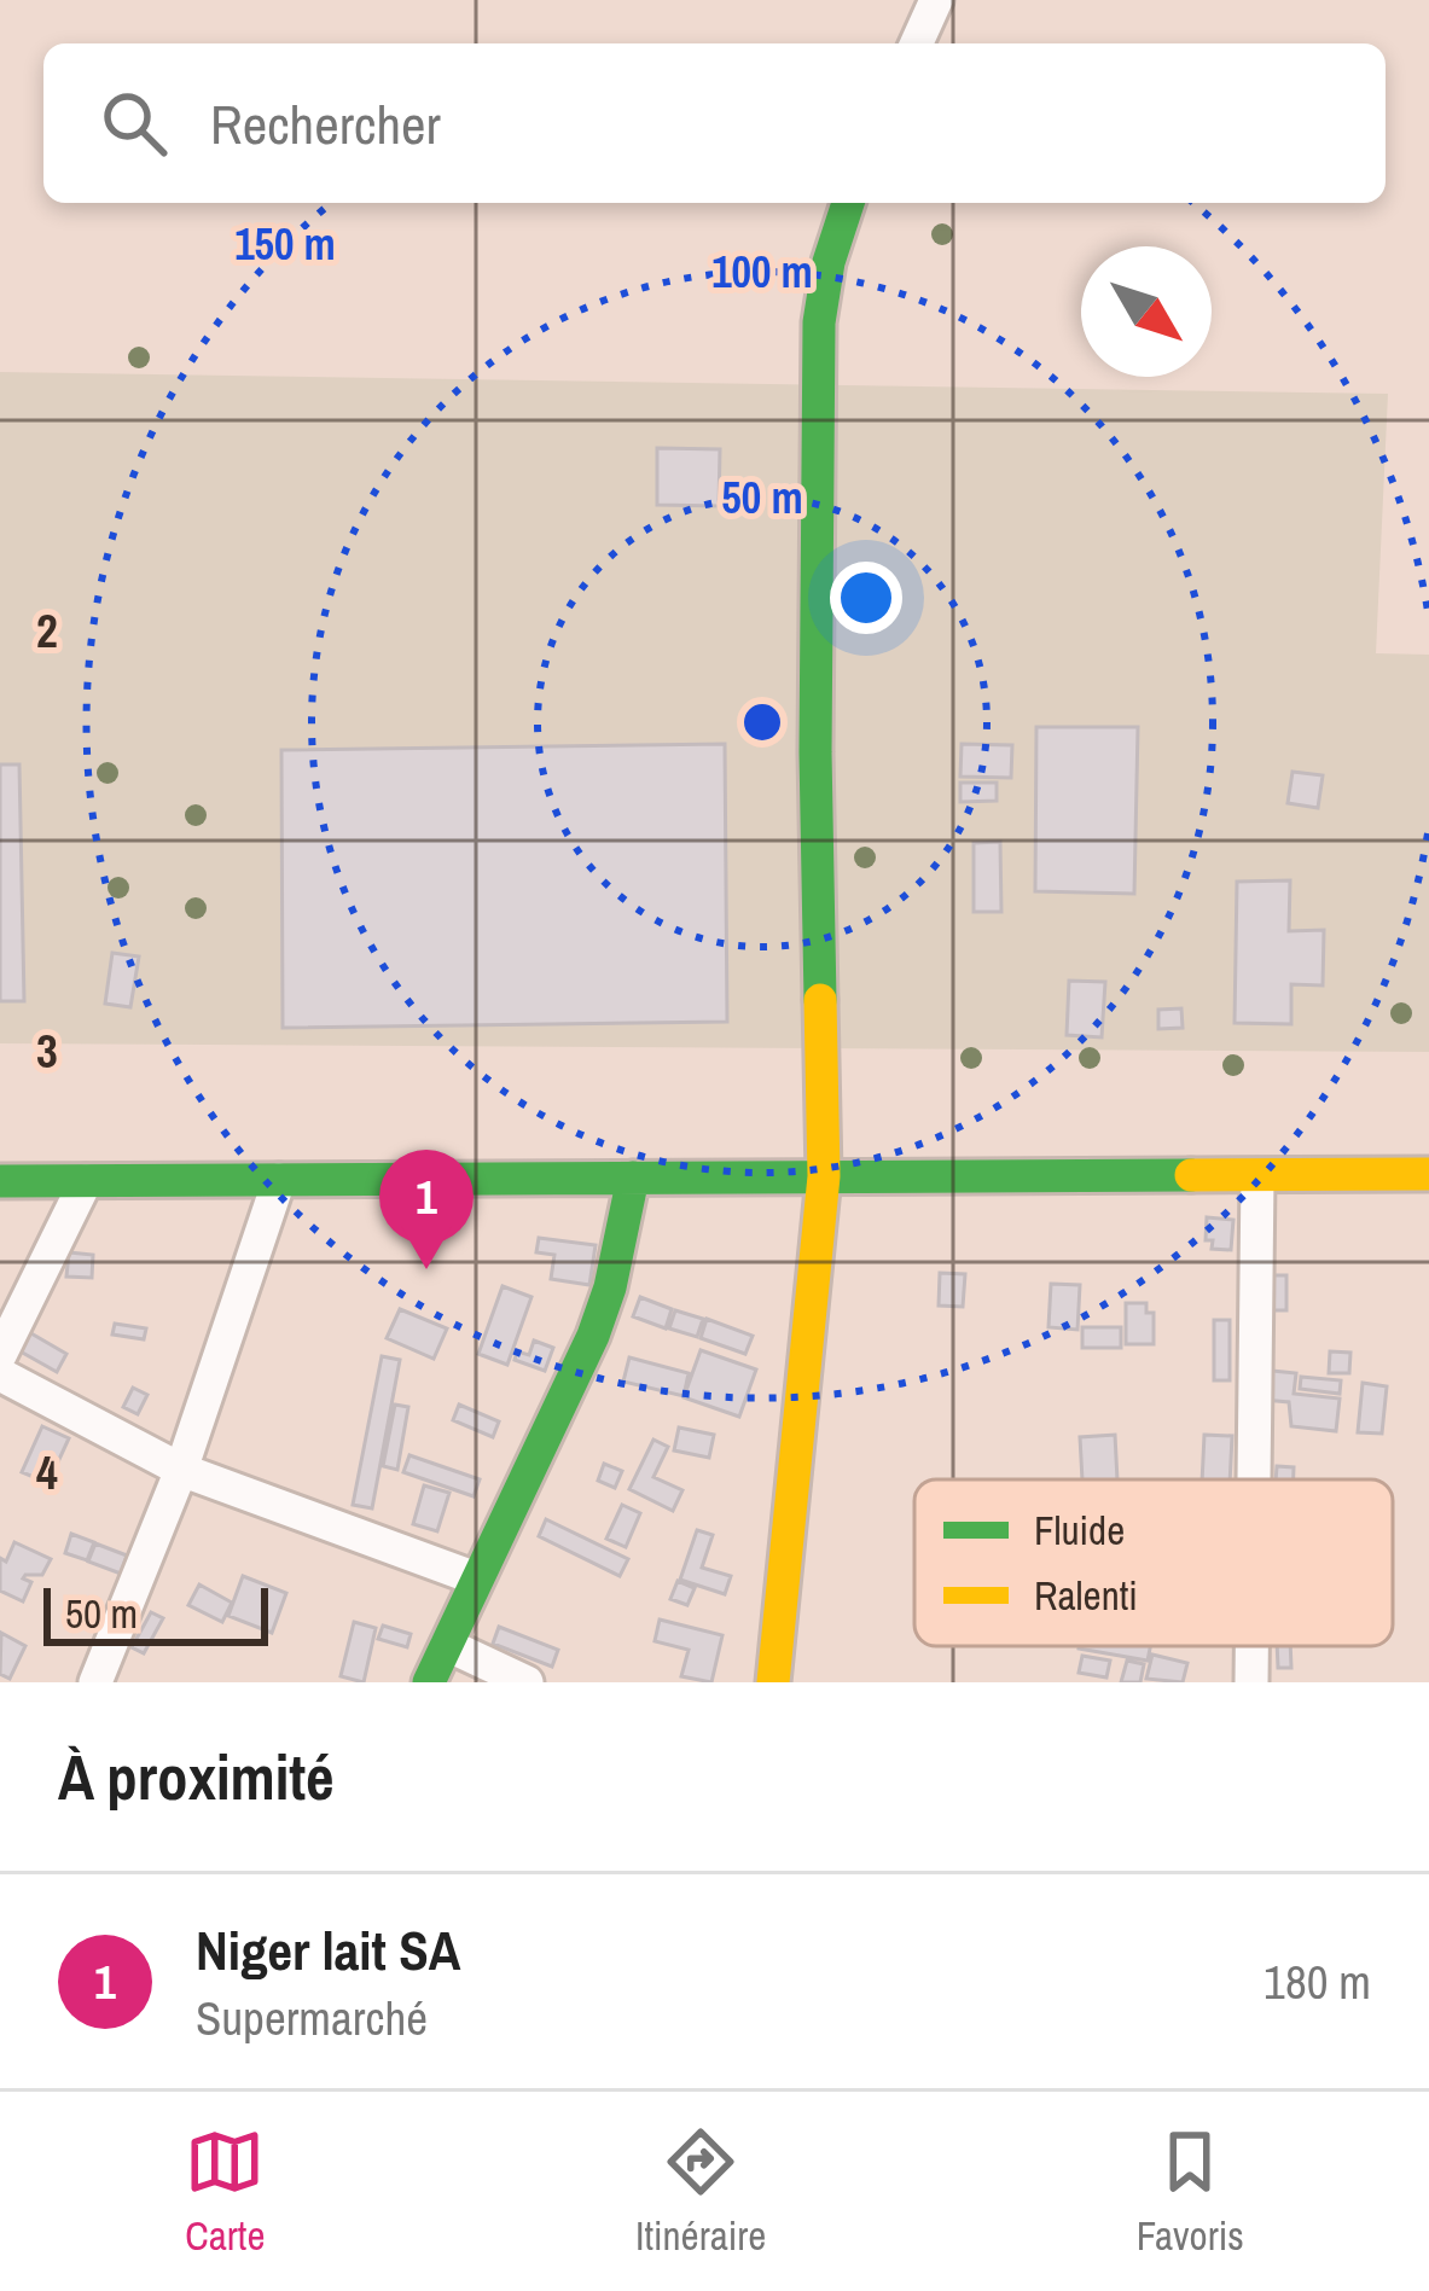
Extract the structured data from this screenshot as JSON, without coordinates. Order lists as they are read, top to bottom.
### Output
{
  "legend": ["Fluide", "Ralenti"],
  "scale_bar": "50 m",
  "north": "bottom right",
  "page": {
    "search": "Rechercher",
    "pins": "1",
    "scale": "50 m",
    "heading": "À proximité",
    "list": [
      {
        "mark": "1",
        "name": "Niger lait SA",
        "note": "Supermarché",
        "value": "180 m"
      }
    ],
    "nav": ["Carte", "Itinéraire", "Favoris"]
  },
  "grid": {
    "rows": ["2", "3", "4"]
  },
  "rings": ["150 m", "100 m", "50 m"]
}
